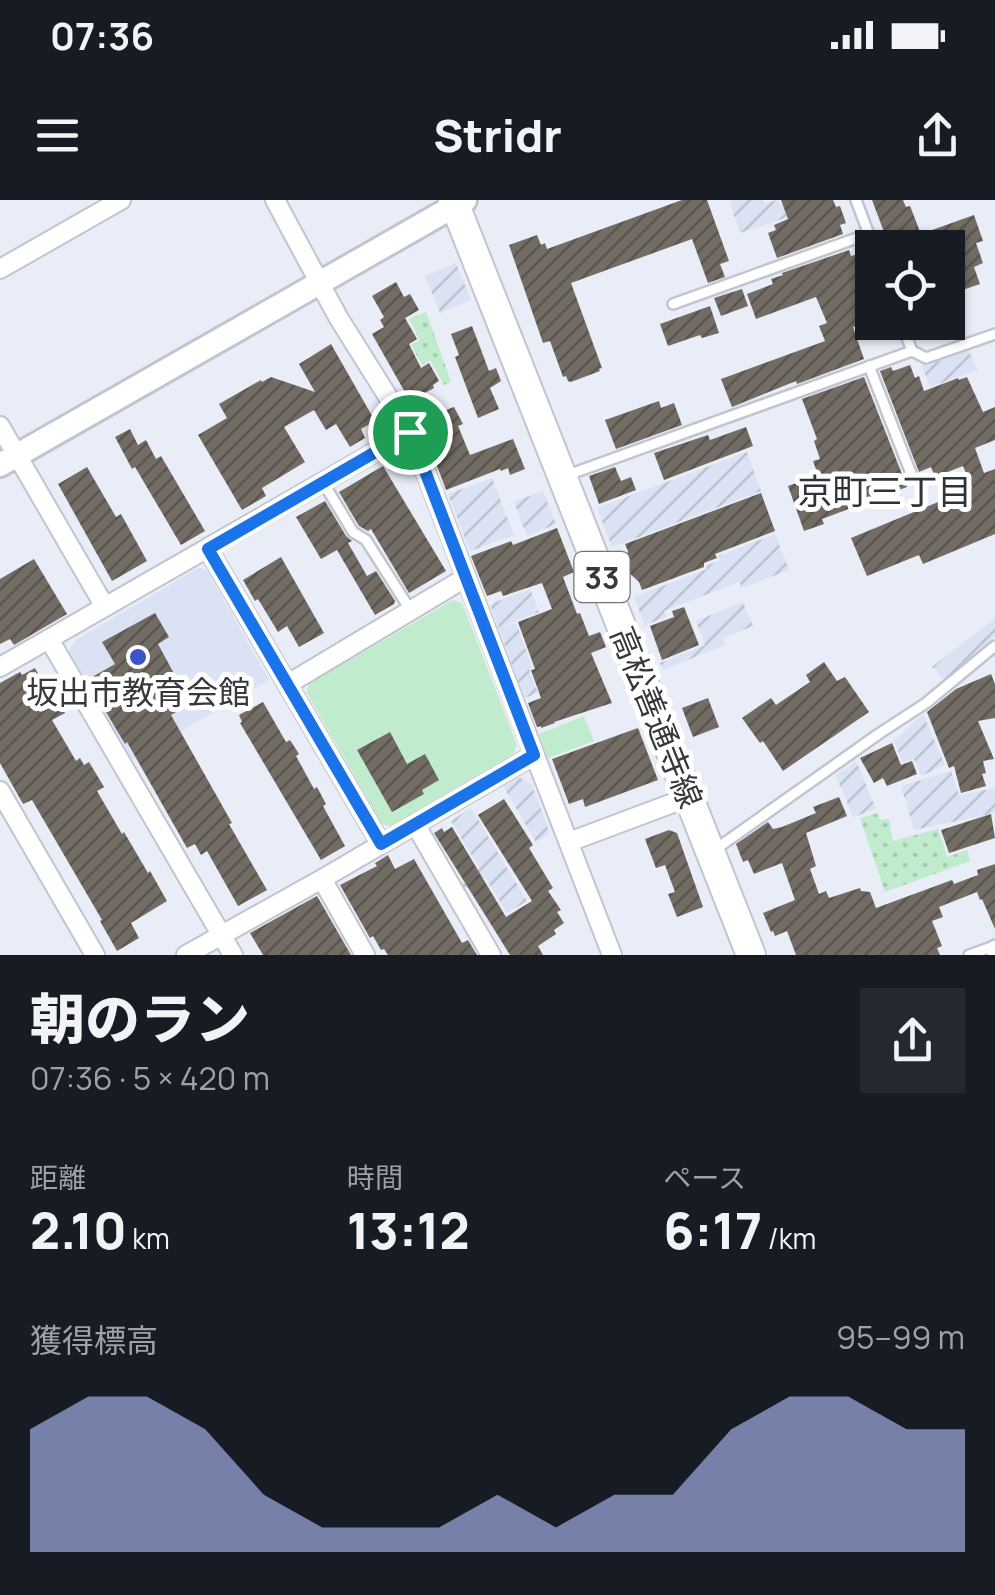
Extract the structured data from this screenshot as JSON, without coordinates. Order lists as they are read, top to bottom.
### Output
{
  "streets": {
    "main road": ["33", "高松善通寺線"]
  },
  "districts": ["京町三丁目"],
  "places": ["坂出市教育会館"],
  "page": {
    "status": "07:36",
    "header": "Stridr",
    "heading": ["朝のラン", "07:36 · 5 × 420 m"],
    "stats": [
      ["距離", "2.10 km"],
      ["時間", "13:12"],
      ["ペース", "6:17 /km"]
    ],
    "chart": ["獲得標高", "95–99 m"]
  }
}
